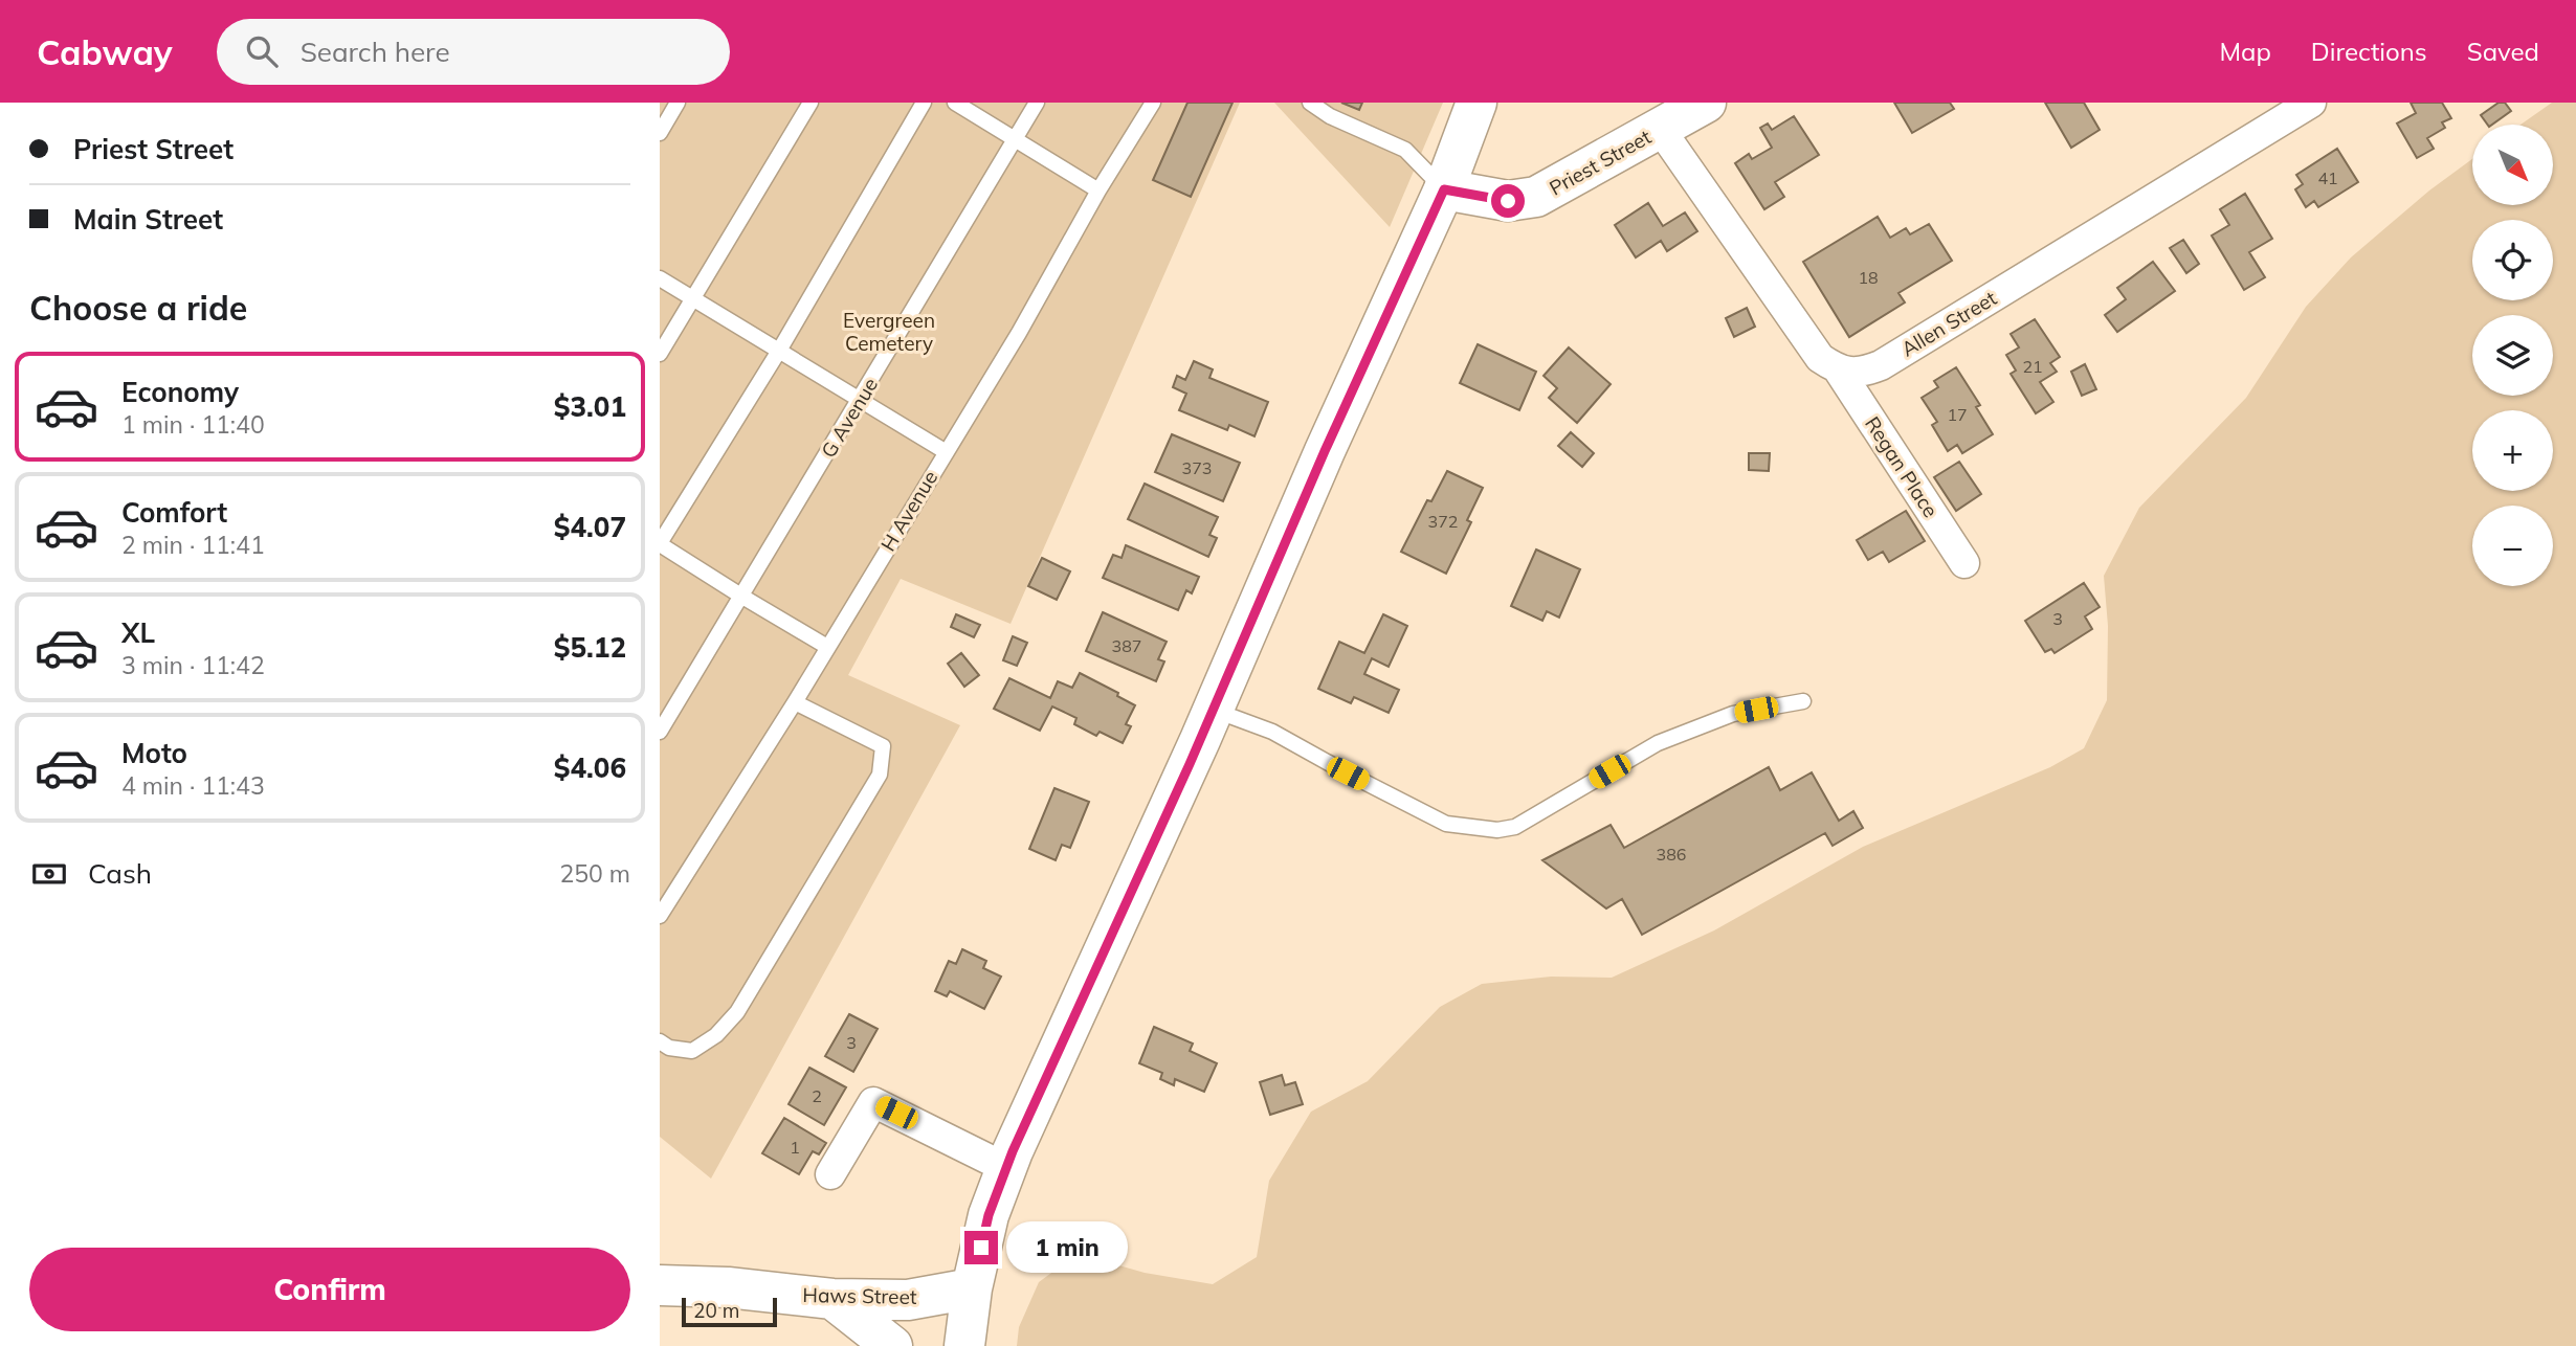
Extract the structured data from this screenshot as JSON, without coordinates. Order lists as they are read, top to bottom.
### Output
{
  "streets": {
    "main road": ["Priest Street", "Haws Street"],
    "street": ["Allen Street", "Regan Place"],
    "lane": ["G Avenue", "H Avenue"]
  },
  "crossings": [
    ["Allen Street", "Regan Place"]
  ],
  "parks": ["Evergreen Cemetery"],
  "house_numbers": [
    "41",
    "18",
    "21",
    "17",
    "373",
    "372",
    "3",
    "387",
    "386",
    "3",
    "2",
    "1"
  ],
  "scale_bar": "20 m",
  "north": "bottom right",
  "page": {
    "header": "Cabway",
    "search": "Search here",
    "nav": ["Map", "Directions", "Saved"],
    "banner": ["Priest Street", "Main Street"],
    "map_buttons": ["+", "−"],
    "heading": "Choose a ride",
    "list": [
      {
        "name": "Economy",
        "note": "1 min · 11:40",
        "value": "$3.01"
      },
      {
        "name": "Comfort",
        "note": "2 min · 11:41",
        "value": "$4.07"
      },
      {
        "name": "XL",
        "note": "3 min · 11:42",
        "value": "$5.12"
      },
      {
        "name": "Moto",
        "note": "4 min · 11:43",
        "value": "$4.06"
      }
    ],
    "pay": ["Cash", "250 m"],
    "bubble": "1 min",
    "buttons": "Confirm",
    "scale": "20 m"
  }
}
